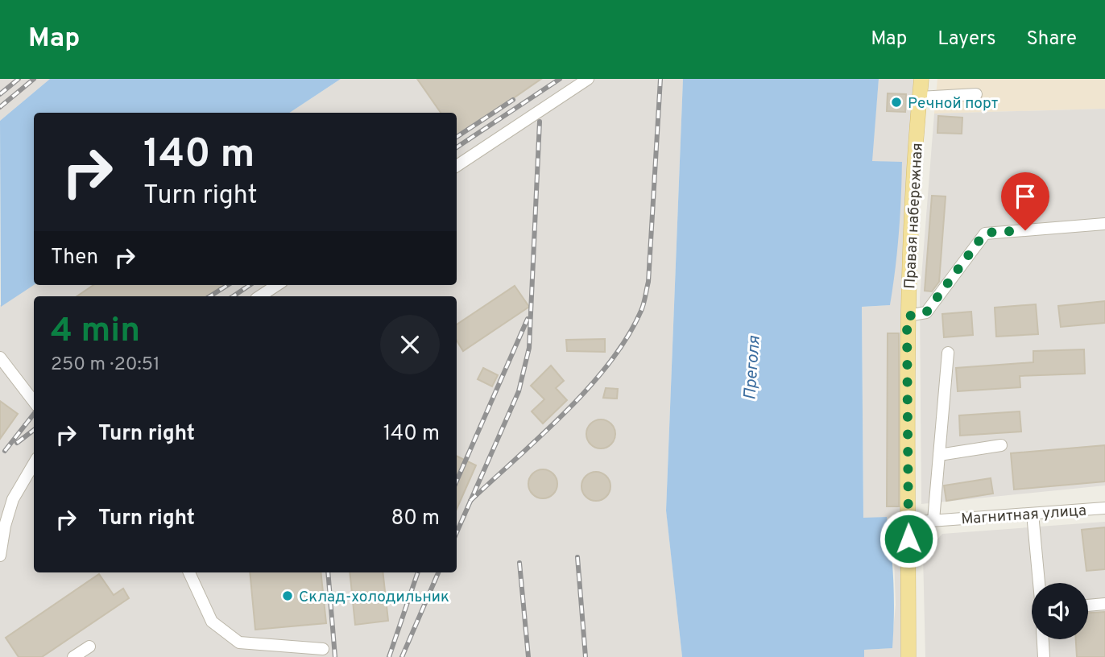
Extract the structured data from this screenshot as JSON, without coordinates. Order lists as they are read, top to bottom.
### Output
{
  "streets": {
    "main road": ["Правая набережная"],
    "street": ["Магнитная улица"]
  },
  "crossings": [
    ["Правая набережная", "Магнитная улица"]
  ],
  "water": ["Преголя"],
  "places": ["Речной порт", "Склад-холодильник"],
  "page": {
    "header": "Map",
    "nav": ["Map", "Layers", "Share"],
    "turn": ["140 m", "Turn right"],
    "then": "Then",
    "heading": ["4 min", "250 m · 20:51"],
    "list": [
      {
        "name": "Turn right",
        "value": "140 m"
      },
      {
        "name": "Turn right",
        "value": "80 m"
      }
    ]
  }
}
